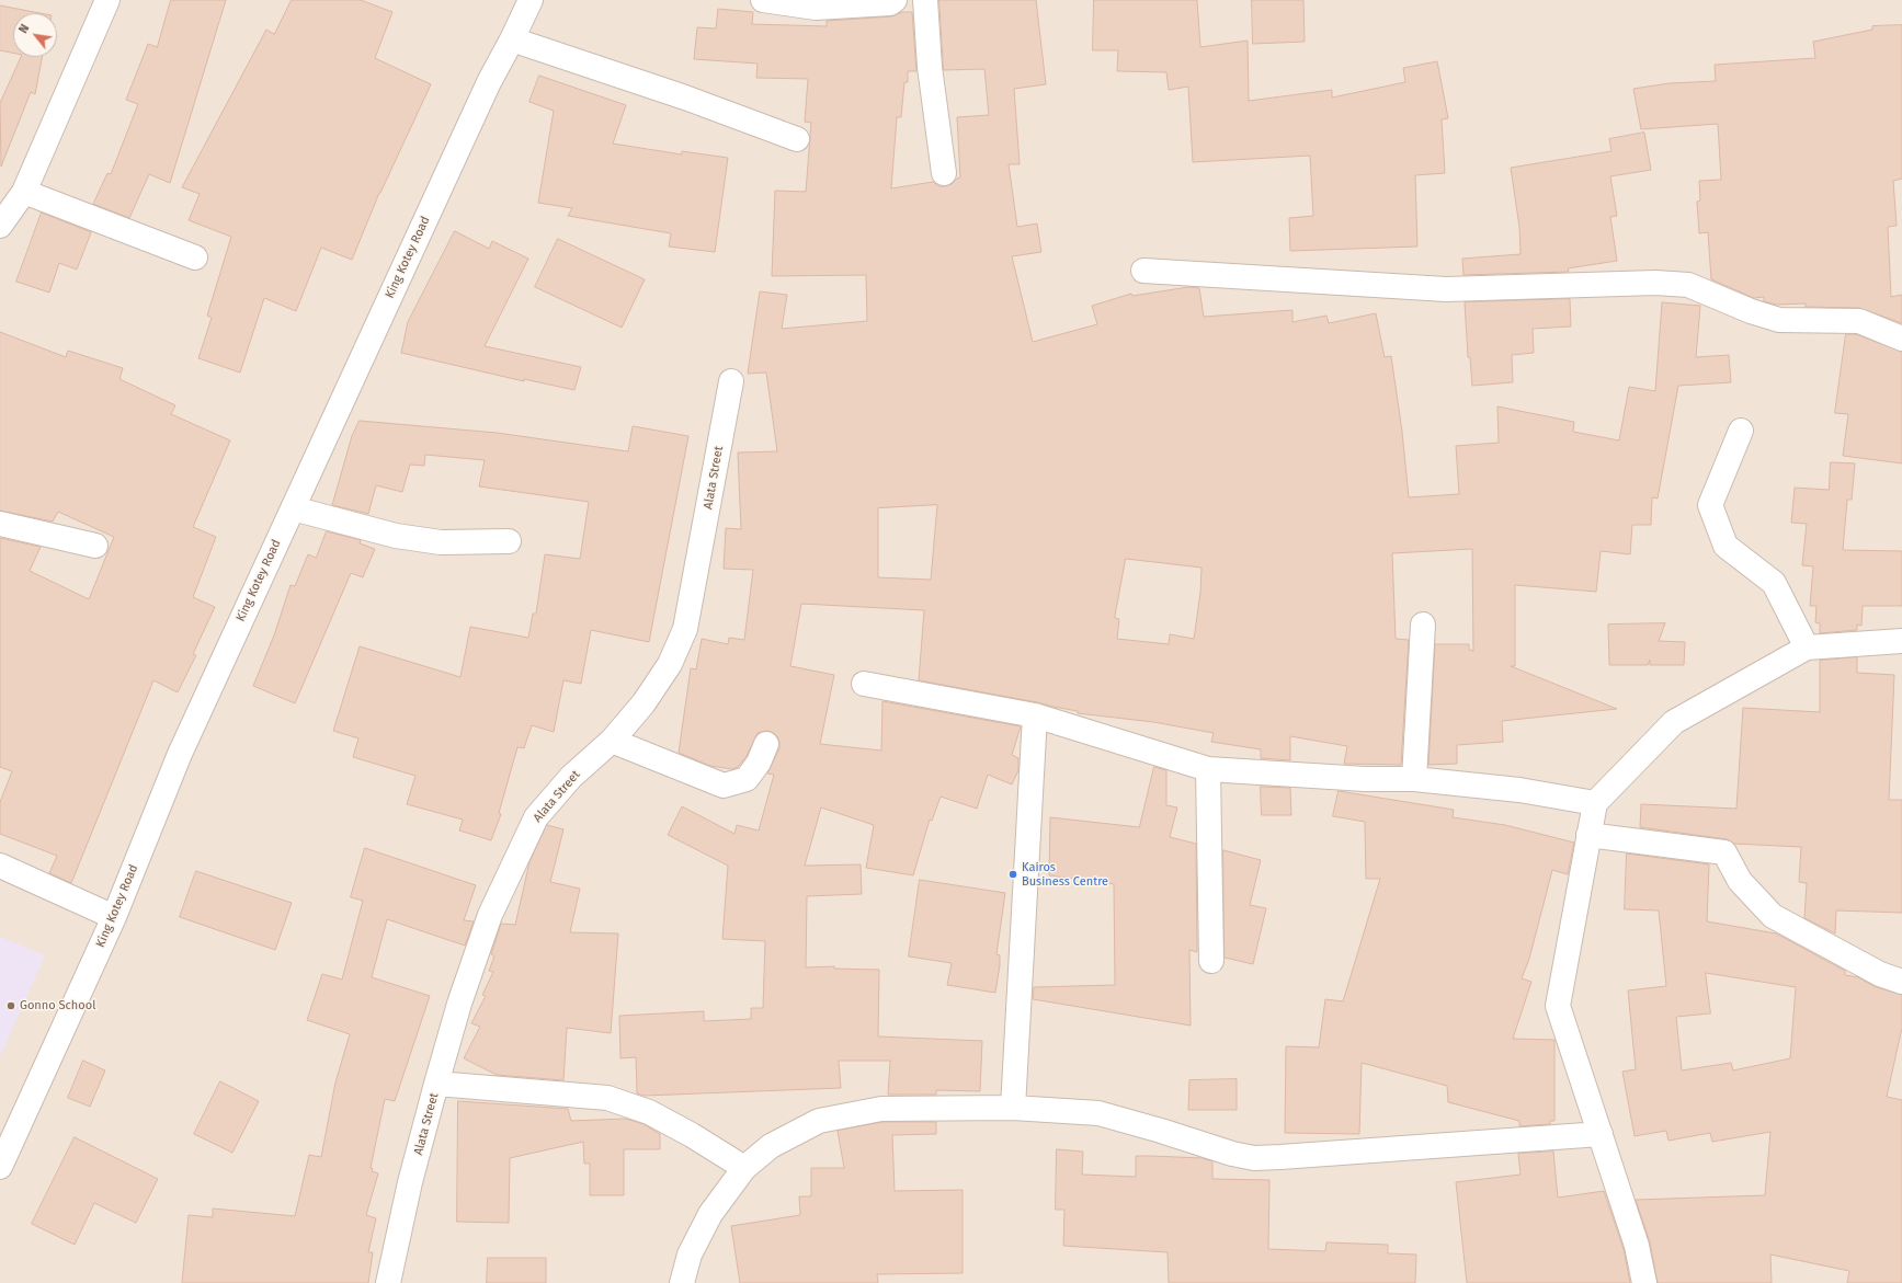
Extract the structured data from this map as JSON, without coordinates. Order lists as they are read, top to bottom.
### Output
{
  "streets": {
    "street": ["King Kotey Road", "Alata Street"]
  },
  "places": ["Kairos Business Centre", "Gonno School"],
  "north": "top left"
}
